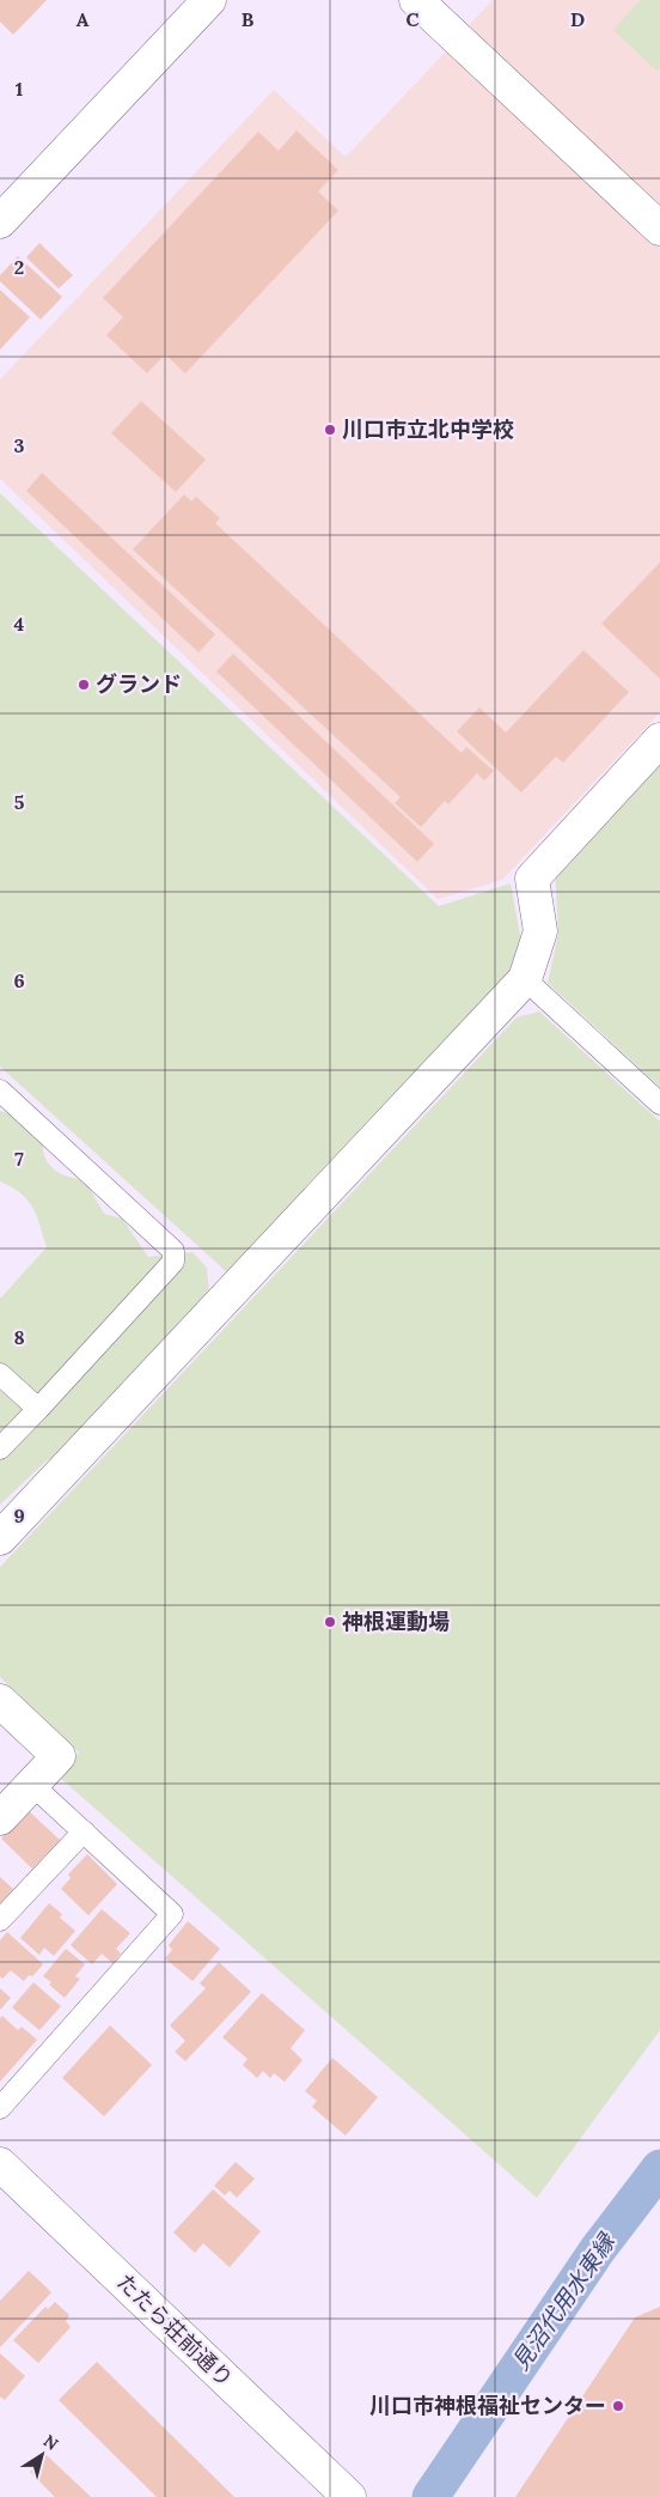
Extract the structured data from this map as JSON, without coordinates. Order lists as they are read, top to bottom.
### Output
{
  "streets": {
    "street": ["たたら荘前通り"]
  },
  "water": ["見沼代用水東縁"],
  "places": [
    "川口市立北中学校",
    "グランド",
    "神根運動場",
    "川口市神根福祉センター"
  ],
  "north": "top right",
  "grid": {
    "columns": [
      "A",
      "B",
      "C",
      "D"
    ],
    "rows": [
      "1",
      "2",
      "3",
      "4",
      "5",
      "6",
      "7",
      "8",
      "9"
    ]
  }
}
